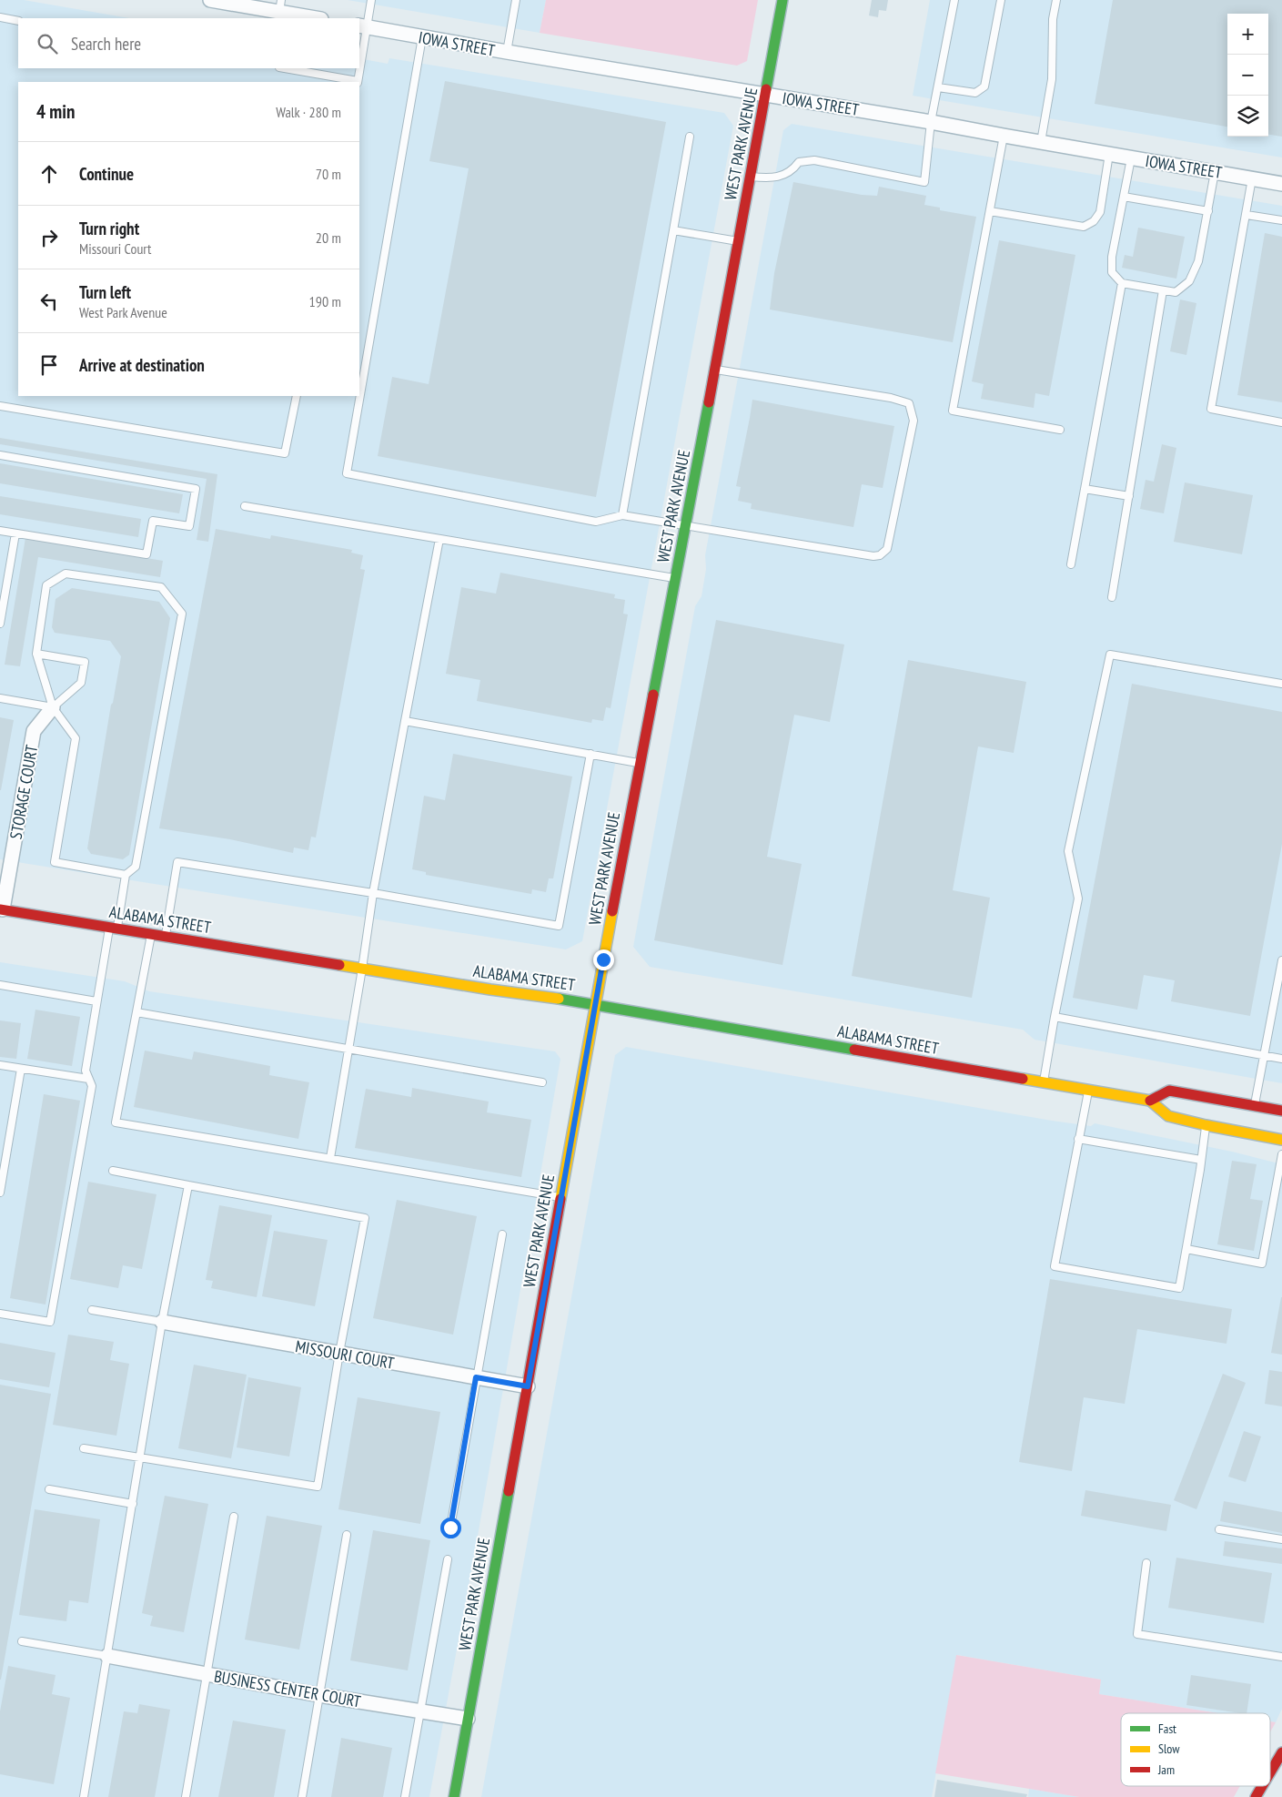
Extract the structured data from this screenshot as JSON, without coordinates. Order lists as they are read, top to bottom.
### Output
{
  "streets": {
    "street": [
      "IOWA STREET",
      "WEST PARK AVENUE",
      "STORAGE COURT",
      "ALABAMA STREET",
      "MISSOURI COURT",
      "BUSINESS CENTER COURT"
    ]
  },
  "crossings": [
    ["IOWA STREET", "WEST PARK AVENUE"],
    ["WEST PARK AVENUE", "ALABAMA STREET"],
    ["WEST PARK AVENUE", "MISSOURI COURT"],
    ["WEST PARK AVENUE", "BUSINESS CENTER COURT"],
    ["STORAGE COURT", "ALABAMA STREET"]
  ],
  "legend": ["Fast", "Slow", "Jam"],
  "page": {
    "map_buttons": ["+", "−"],
    "search": "Search here",
    "heading": ["4 min", "Walk · 280 m"],
    "list": [
      ["Continue", "70 m"],
      ["Turn right", "Missouri Court", "20 m"],
      ["Turn left", "West Park Avenue", "190 m"],
      "Arrive at destination"
    ]
  }
}
